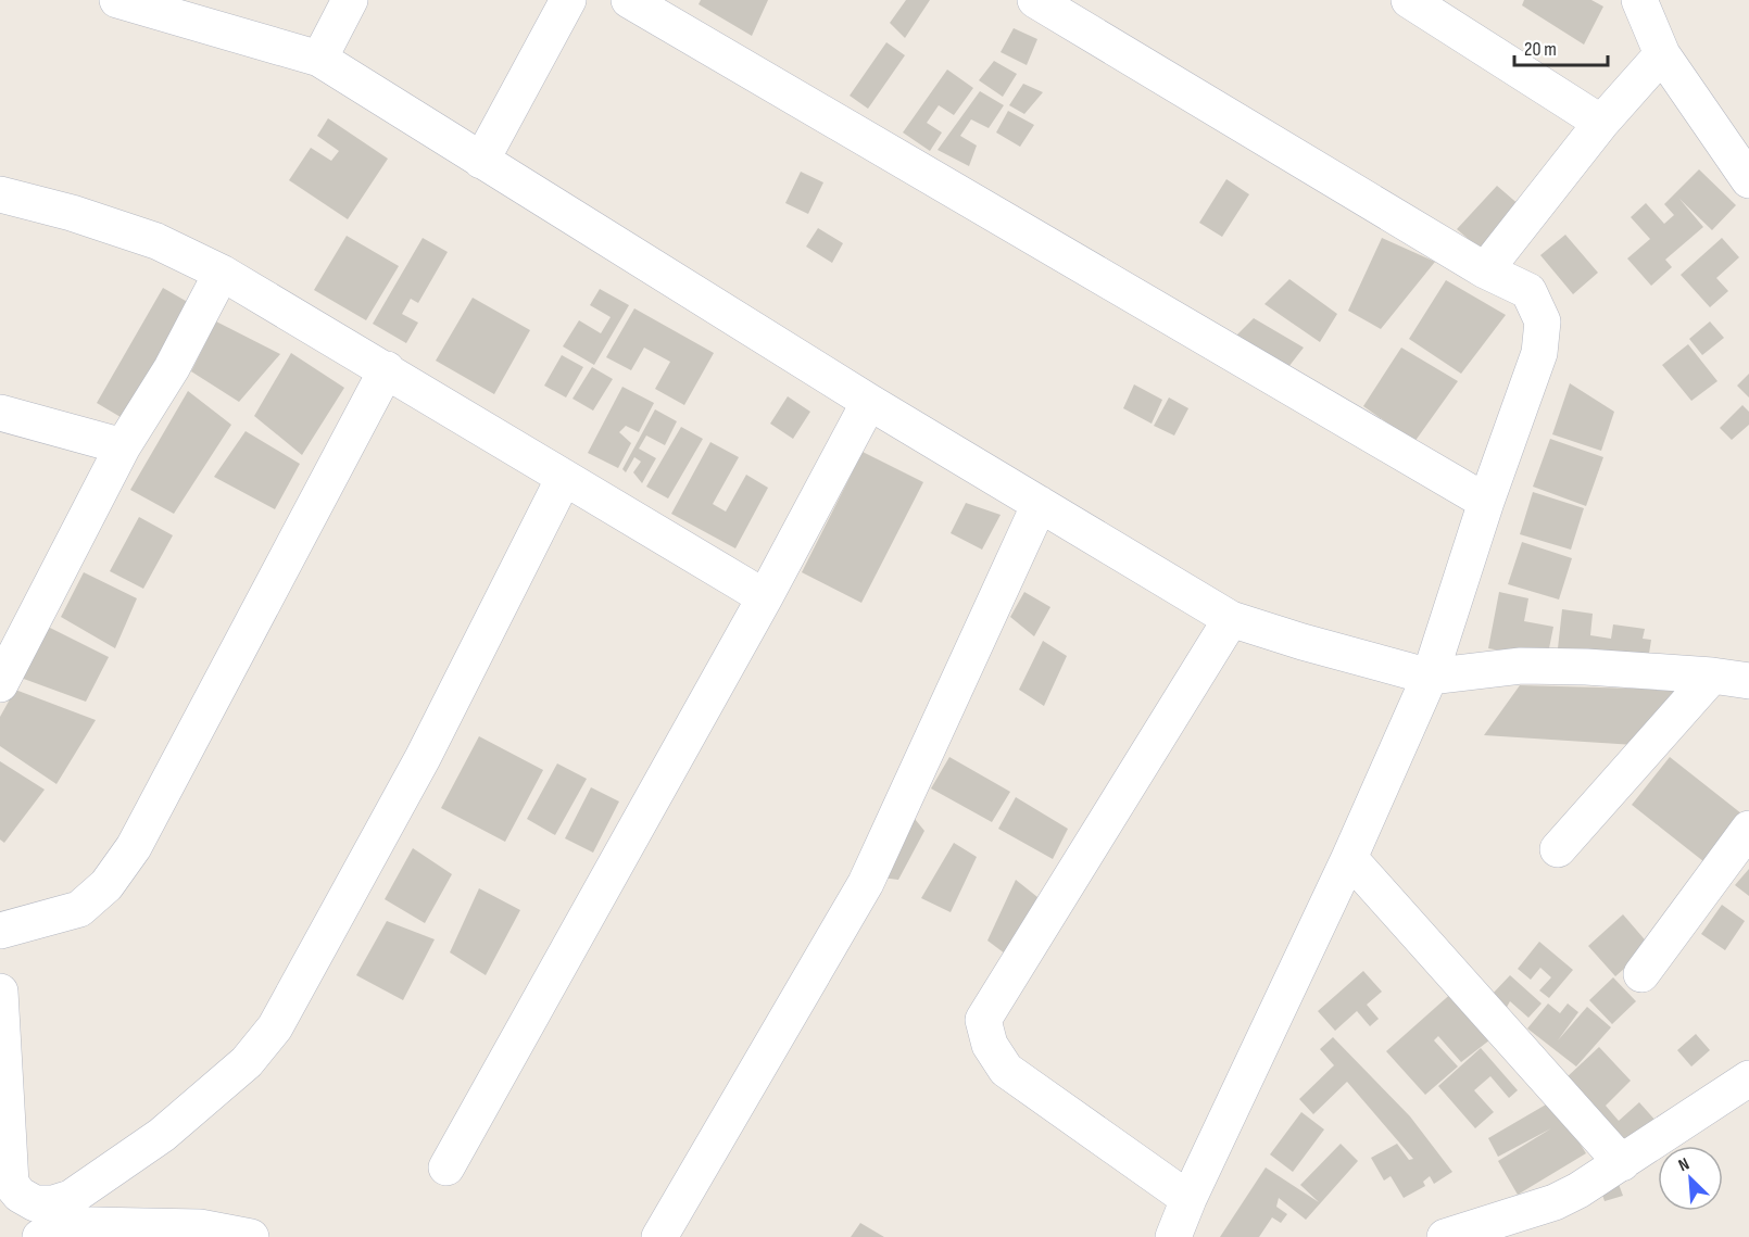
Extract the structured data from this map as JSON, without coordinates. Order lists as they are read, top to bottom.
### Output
{
  "scale_bar": "20 m",
  "north": "top left"
}
